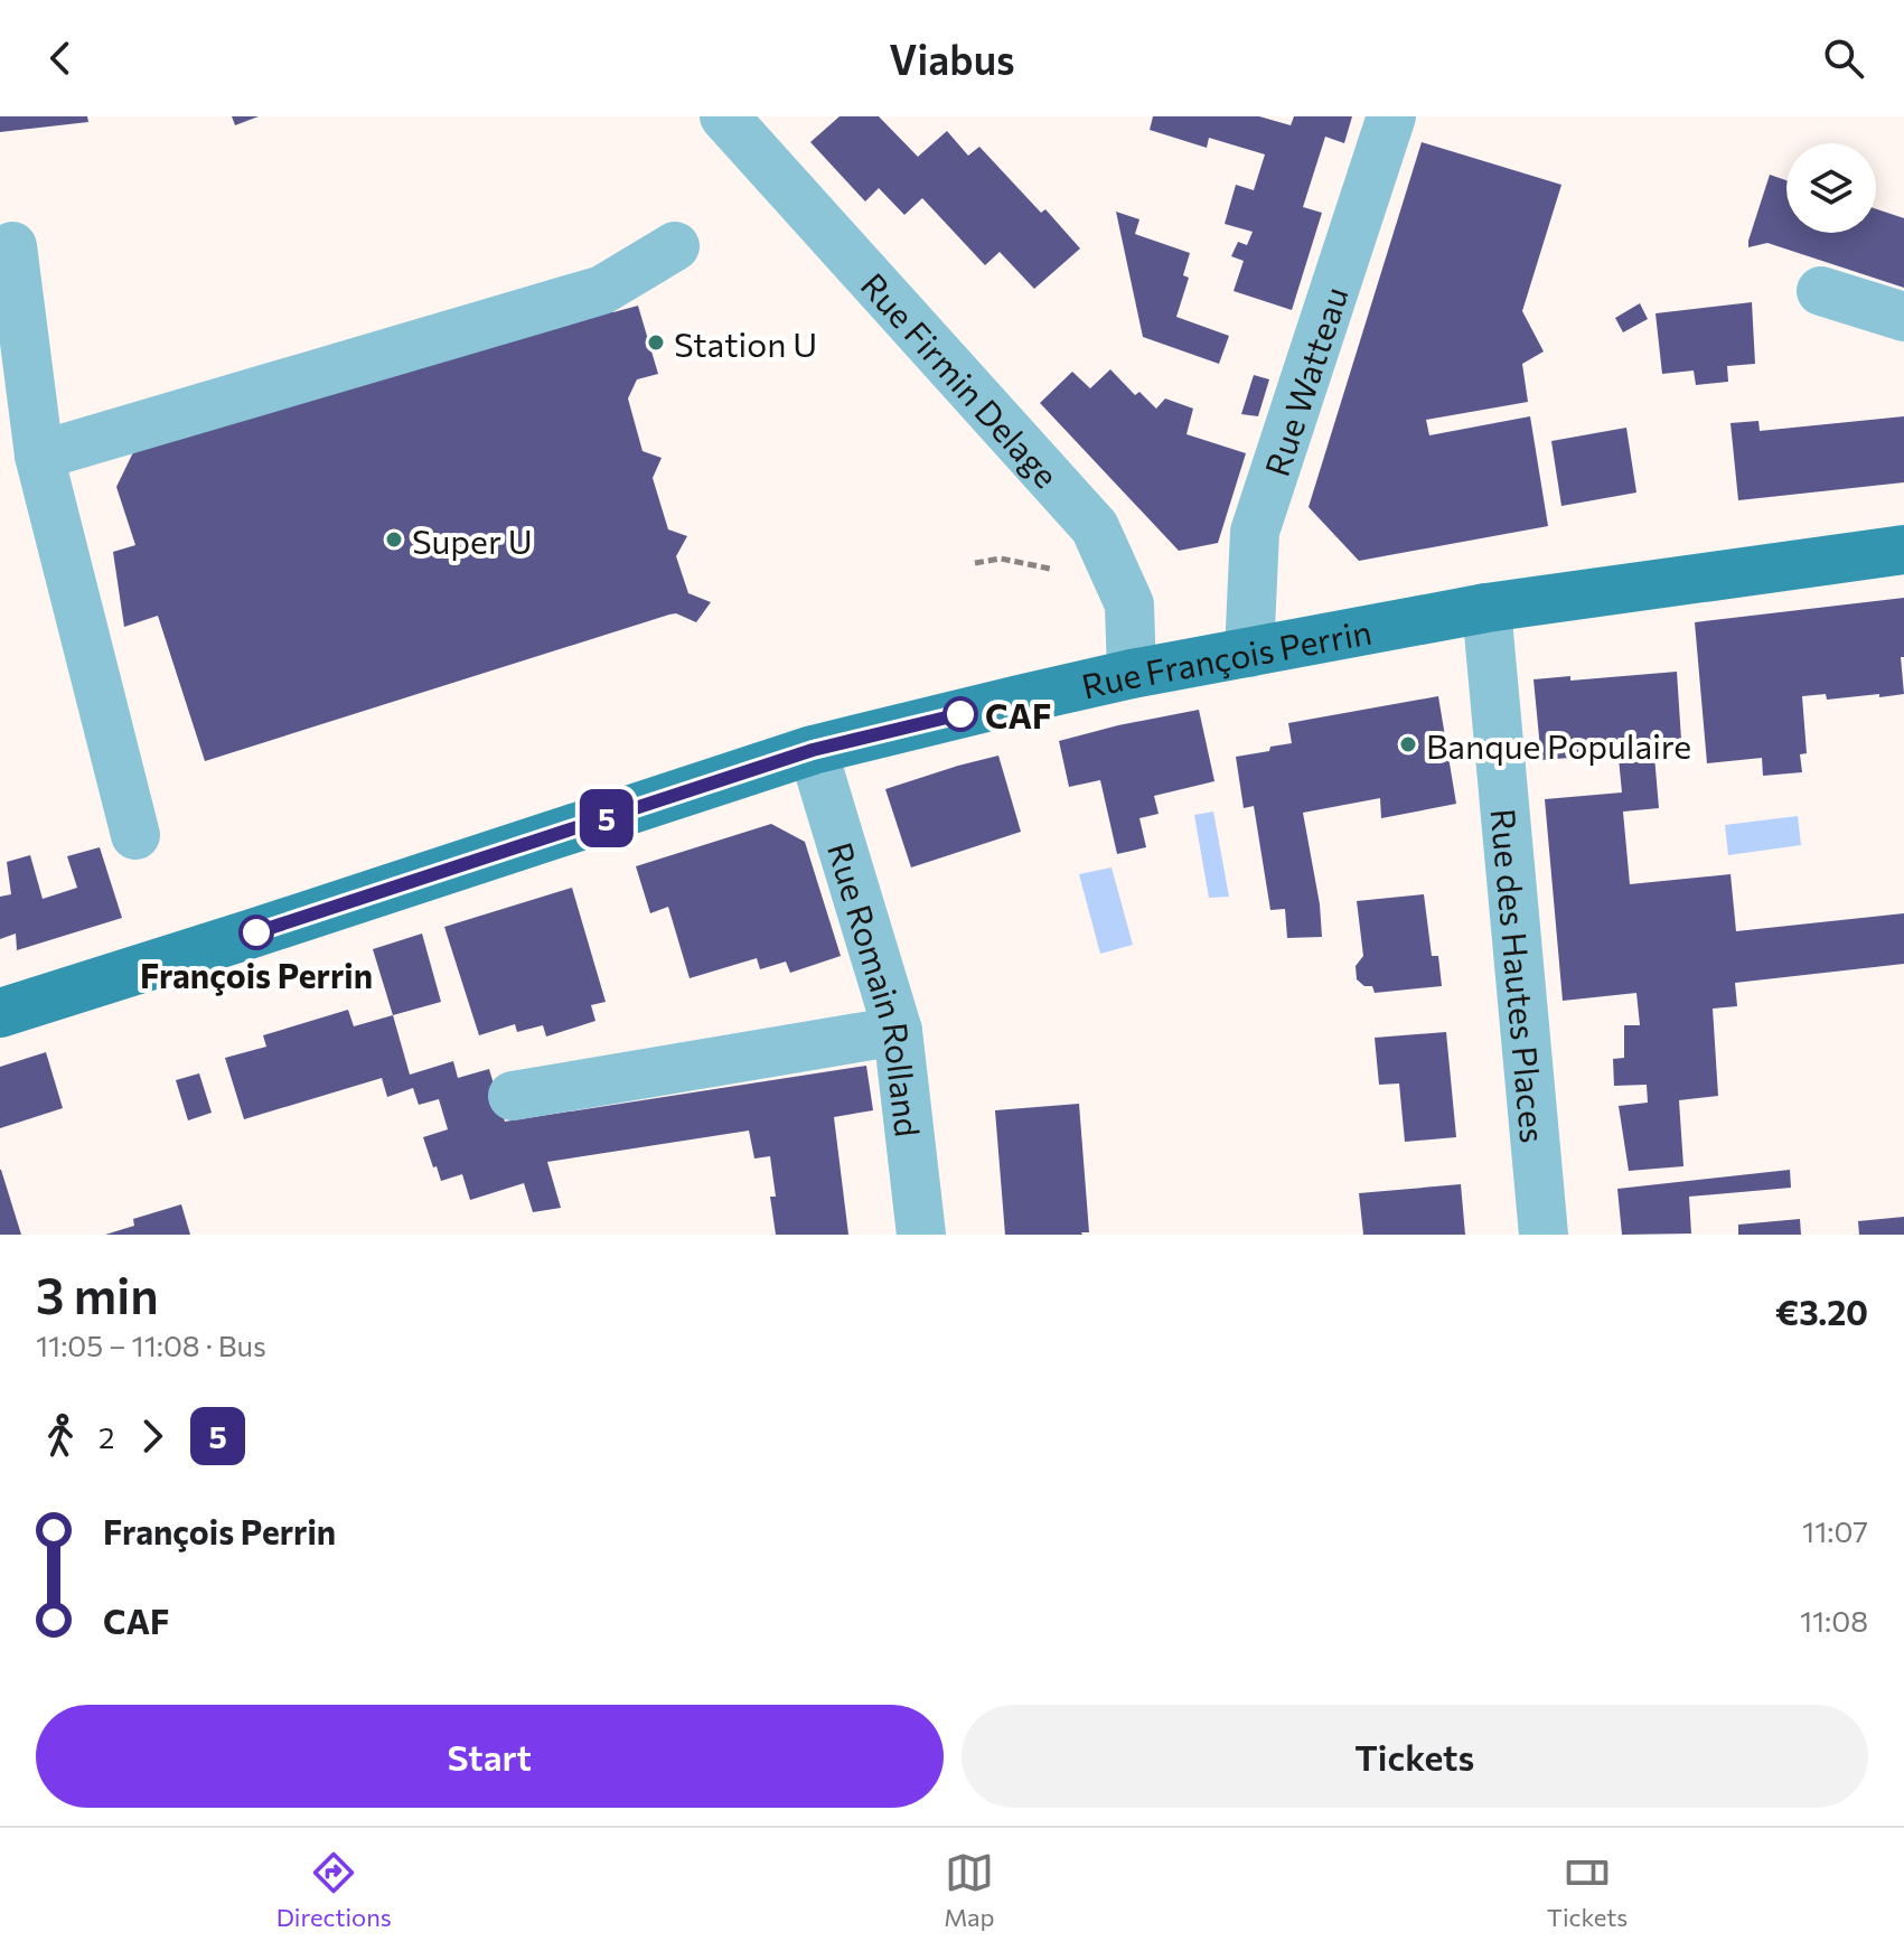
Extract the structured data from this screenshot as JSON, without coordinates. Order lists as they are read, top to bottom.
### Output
{
  "streets": {
    "main road": ["Rue François Perrin"],
    "street": [
      "Rue Firmin Delage",
      "Rue Watteau",
      "Rue des Hautes Places",
      "Rue Romain Rolland"
    ]
  },
  "crossings": [
    ["Rue Firmin Delage", "Rue François Perrin"],
    ["Rue Watteau", "Rue François Perrin"],
    ["Rue François Perrin", "Rue des Hautes Places"],
    ["Rue François Perrin", "Rue Romain Rolland"]
  ],
  "places": [
    "Station U",
    "Super U",
    "CAF",
    "Banque Populaire",
    "François Perrin"
  ],
  "lines": ["bus line 5"],
  "page": {
    "header": "Viabus",
    "on_map": "5",
    "heading": ["3 min", "11:05 – 11:08 · Bus", "€3.20"],
    "legs": ["2", "5"],
    "list": [
      {
        "name": "François Perrin",
        "value": "11:07"
      },
      {
        "name": "CAF",
        "value": "11:08"
      }
    ],
    "buttons": ["Start", "Tickets"],
    "tabs": ["Directions", "Map", "Tickets"]
  }
}
